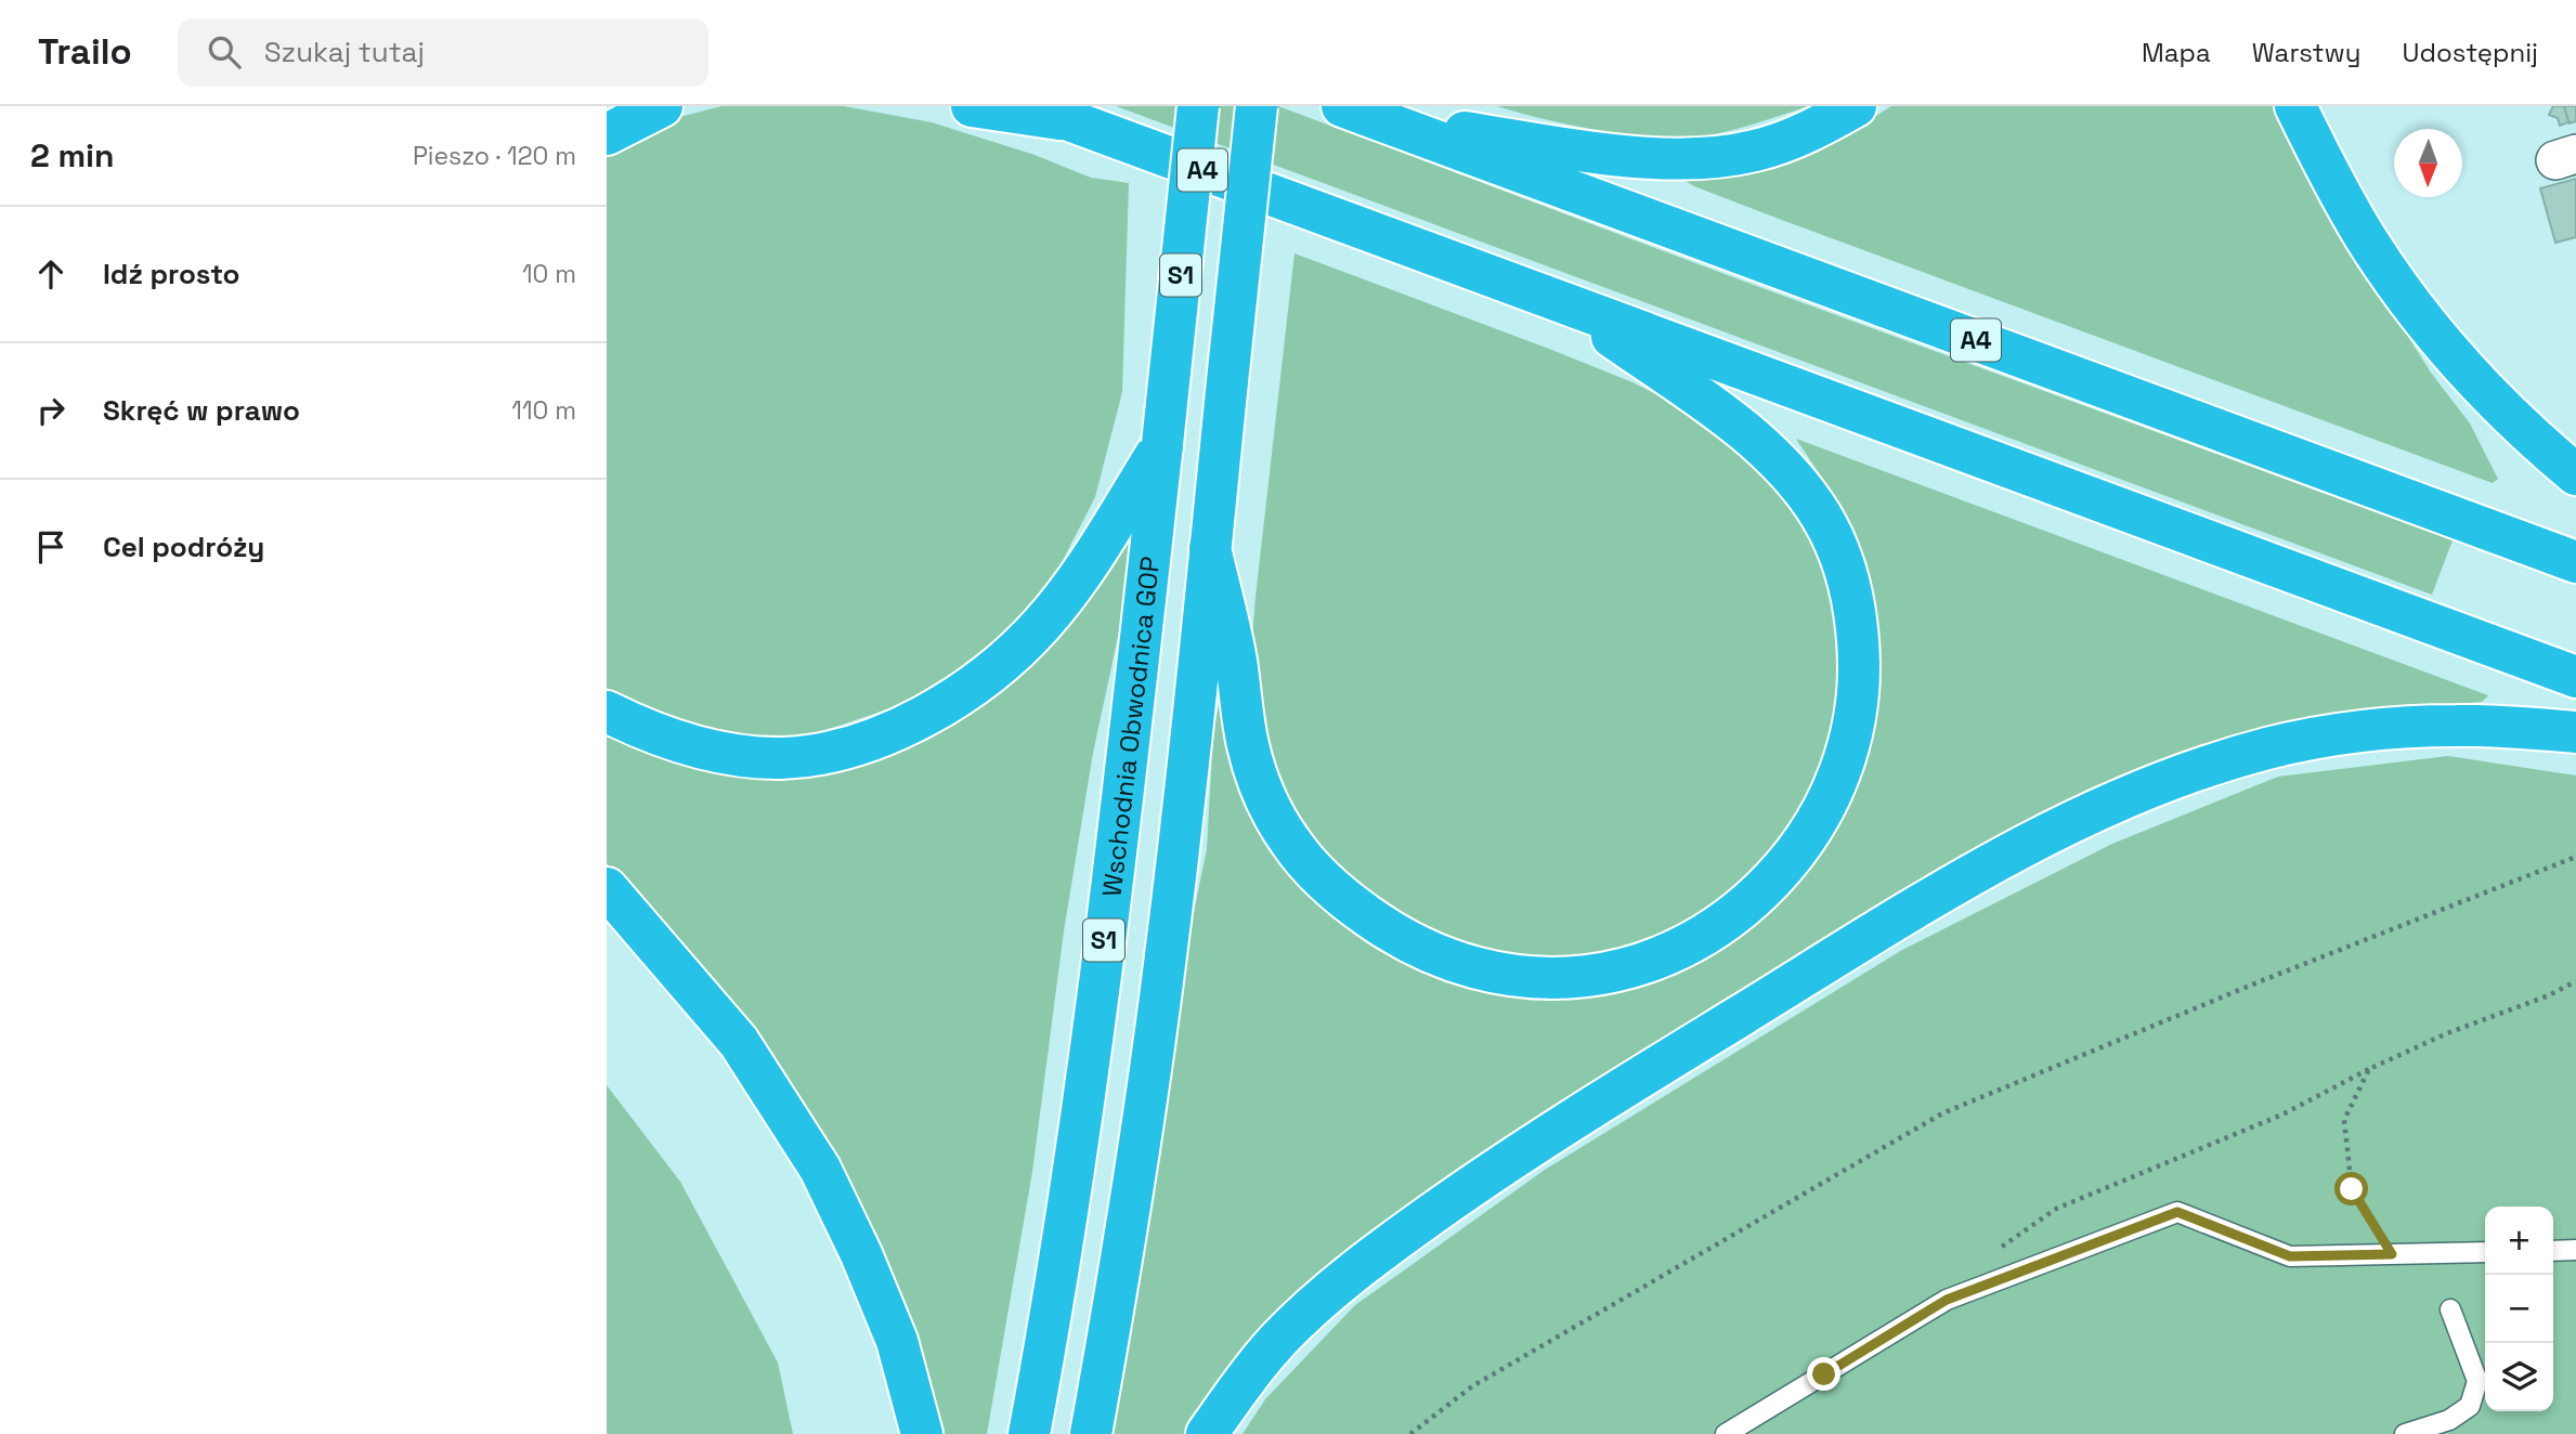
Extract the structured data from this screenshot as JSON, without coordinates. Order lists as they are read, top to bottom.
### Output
{
  "streets": {
    "highway": ["A4", "S1", "Wschodnia Obwodnica GOP"]
  },
  "north": "bottom",
  "page": {
    "header": "Trailo",
    "search": "Szukaj tutaj",
    "nav": ["Mapa", "Warstwy", "Udostępnij"],
    "heading": ["2 min", "Pieszo · 120 m"],
    "list": [
      ["Idź prosto", "10 m"],
      ["Skręć w prawo", "110 m"],
      "Cel podróży"
    ],
    "map_buttons": ["+", "−"]
  }
}
